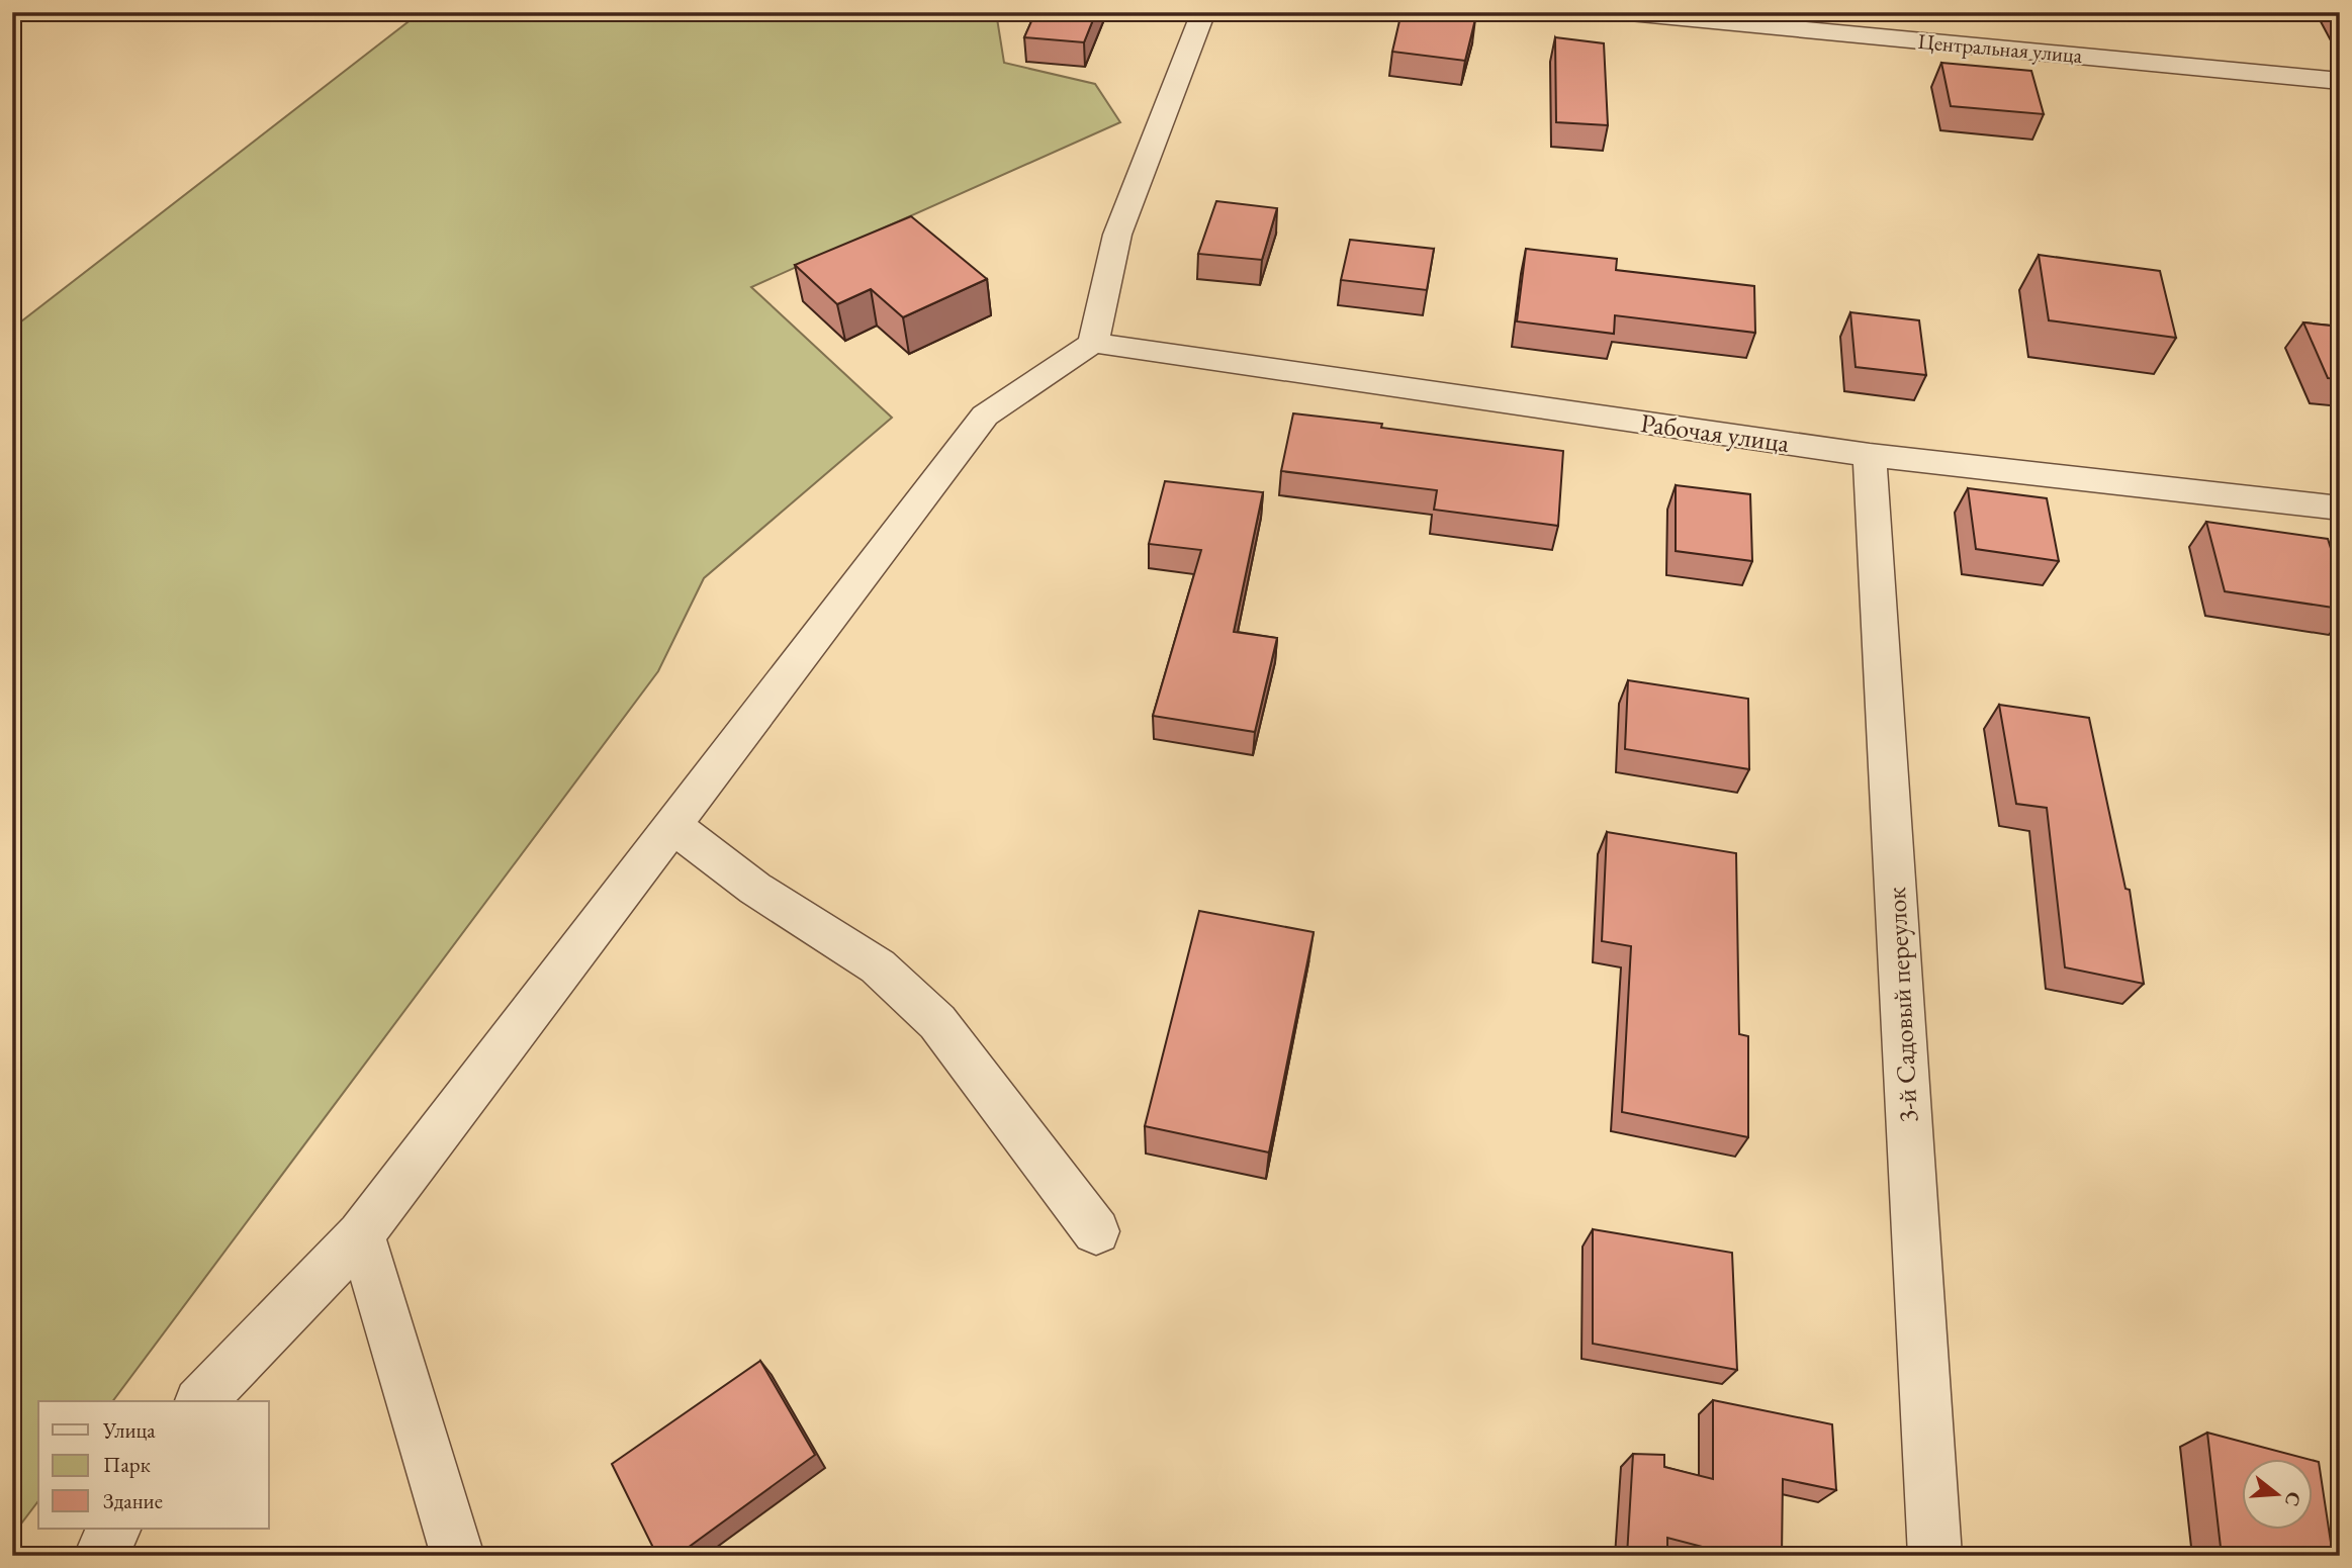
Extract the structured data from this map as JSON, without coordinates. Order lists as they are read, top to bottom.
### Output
{
  "streets": {
    "street": ["Центральная улица", "Рабочая улица", "3-й Садовый переулок"]
  },
  "crossings": [
    ["Рабочая улица", "3-й Садовый переулок"]
  ],
  "legend": ["Улица", "Парк", "Здание"],
  "north": "right"
}
